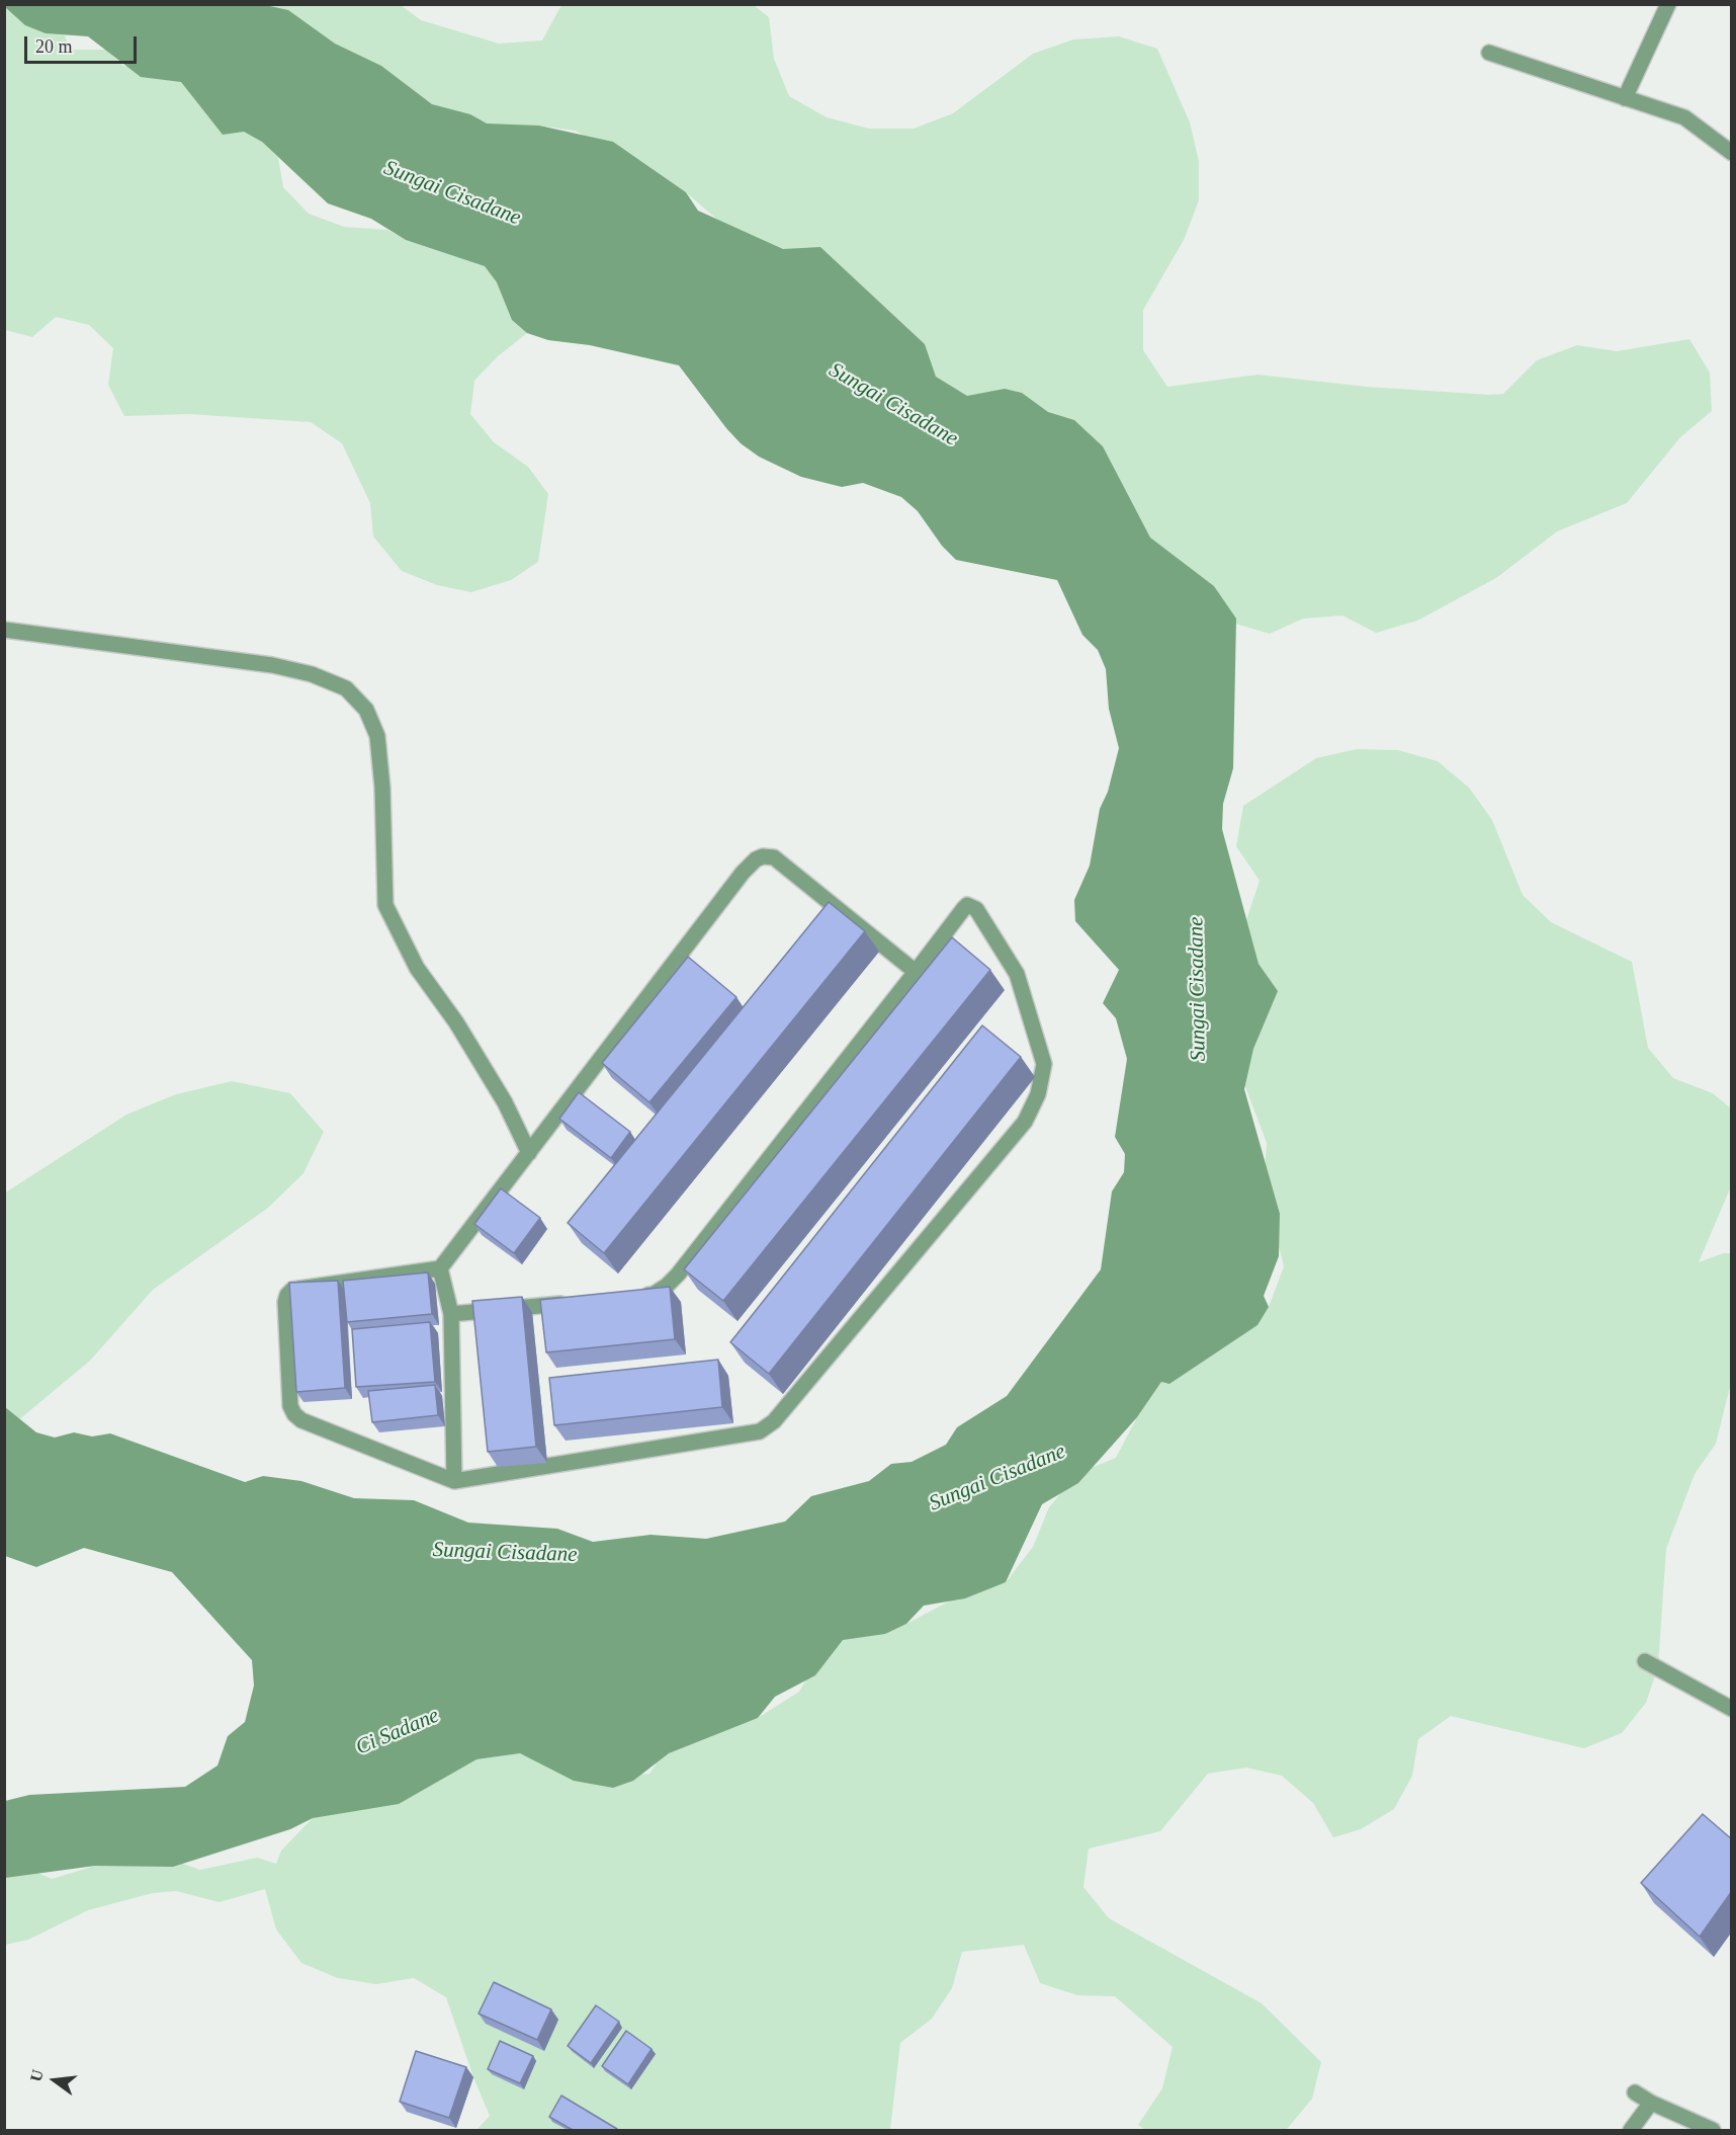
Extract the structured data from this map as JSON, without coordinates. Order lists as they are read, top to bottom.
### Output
{
  "water": ["Sungai Cisadane", "Ci Sadane"],
  "scale_bar": "20 m",
  "north": "left"
}
